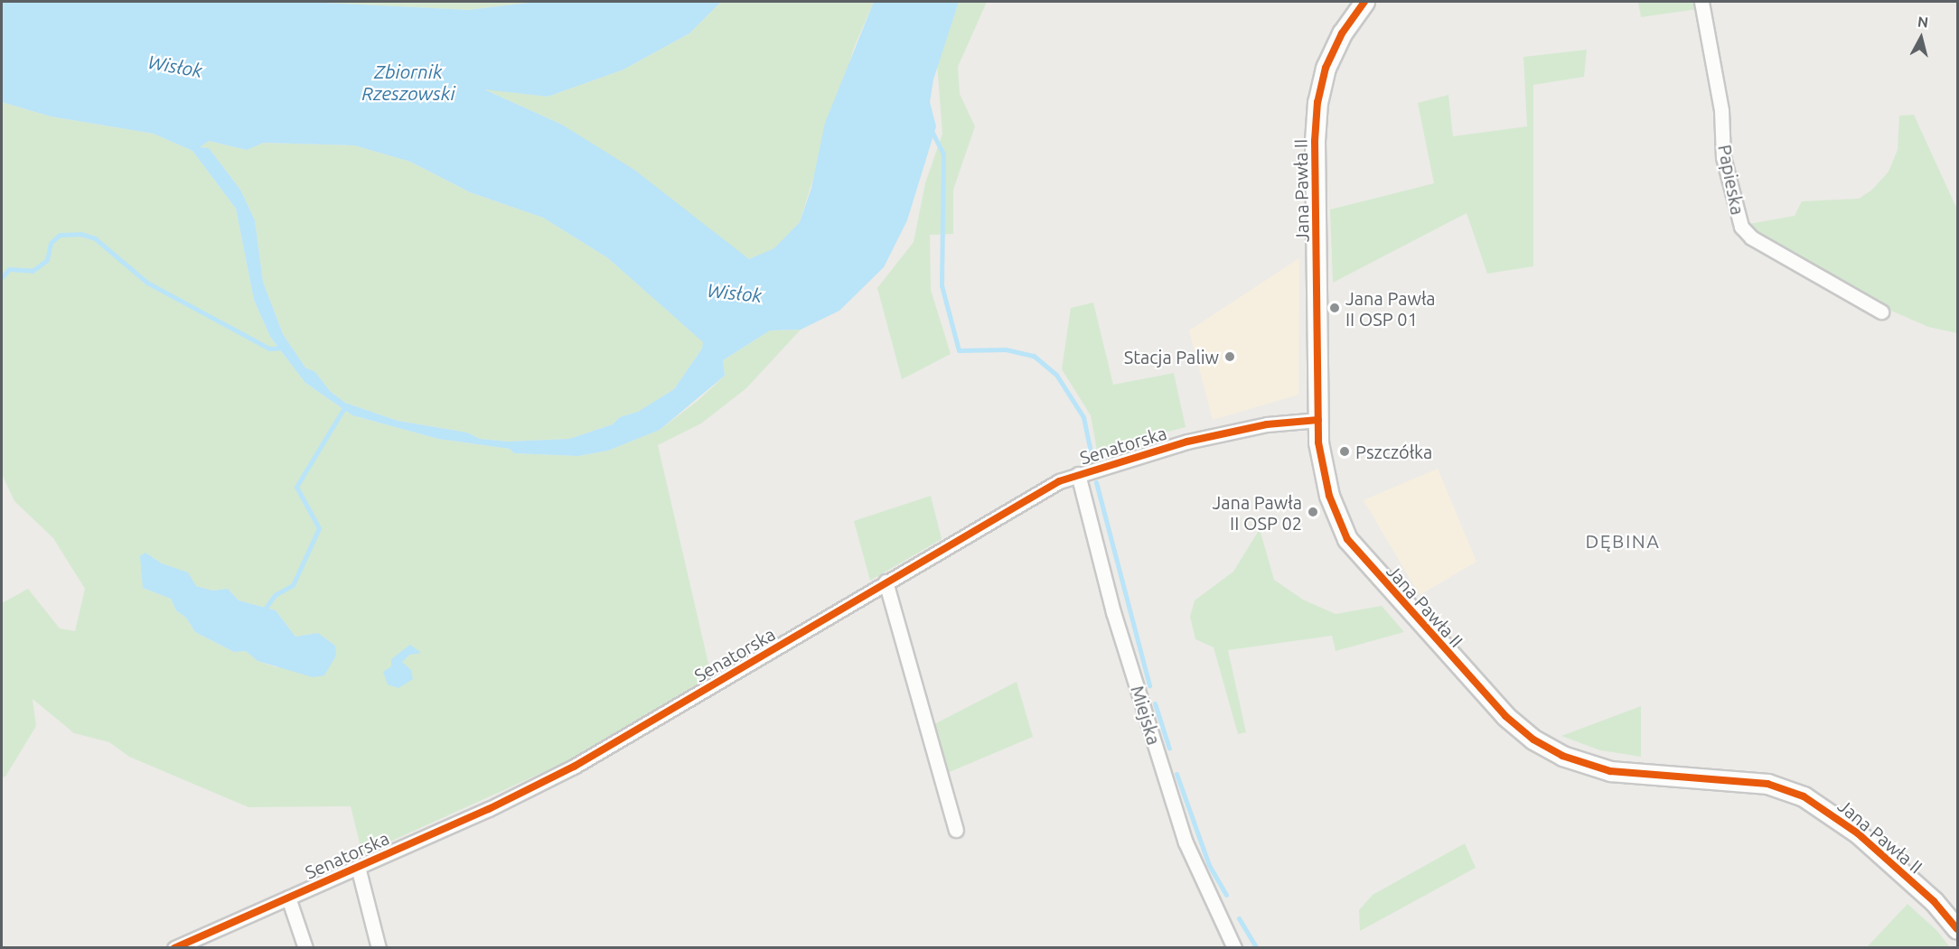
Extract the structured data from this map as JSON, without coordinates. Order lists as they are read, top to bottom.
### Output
{
  "streets": {
    "street": [
      "Papieska",
      "Jana Pawła II",
      "Senatorska",
      "Miejska"
    ]
  },
  "crossings": [
    ["Jana Pawła II", "Senatorska"],
    ["Senatorska", "Miejska"]
  ],
  "districts": ["DĘBINA"],
  "water": ["Wisłok", "Zbiornik Rzeszowski"],
  "places": [
    "Jana Pawła II OSP 01",
    "Stacja Paliw",
    "Pszczółka",
    "Jana Pawła II OSP 02"
  ],
  "north": "top"
}
